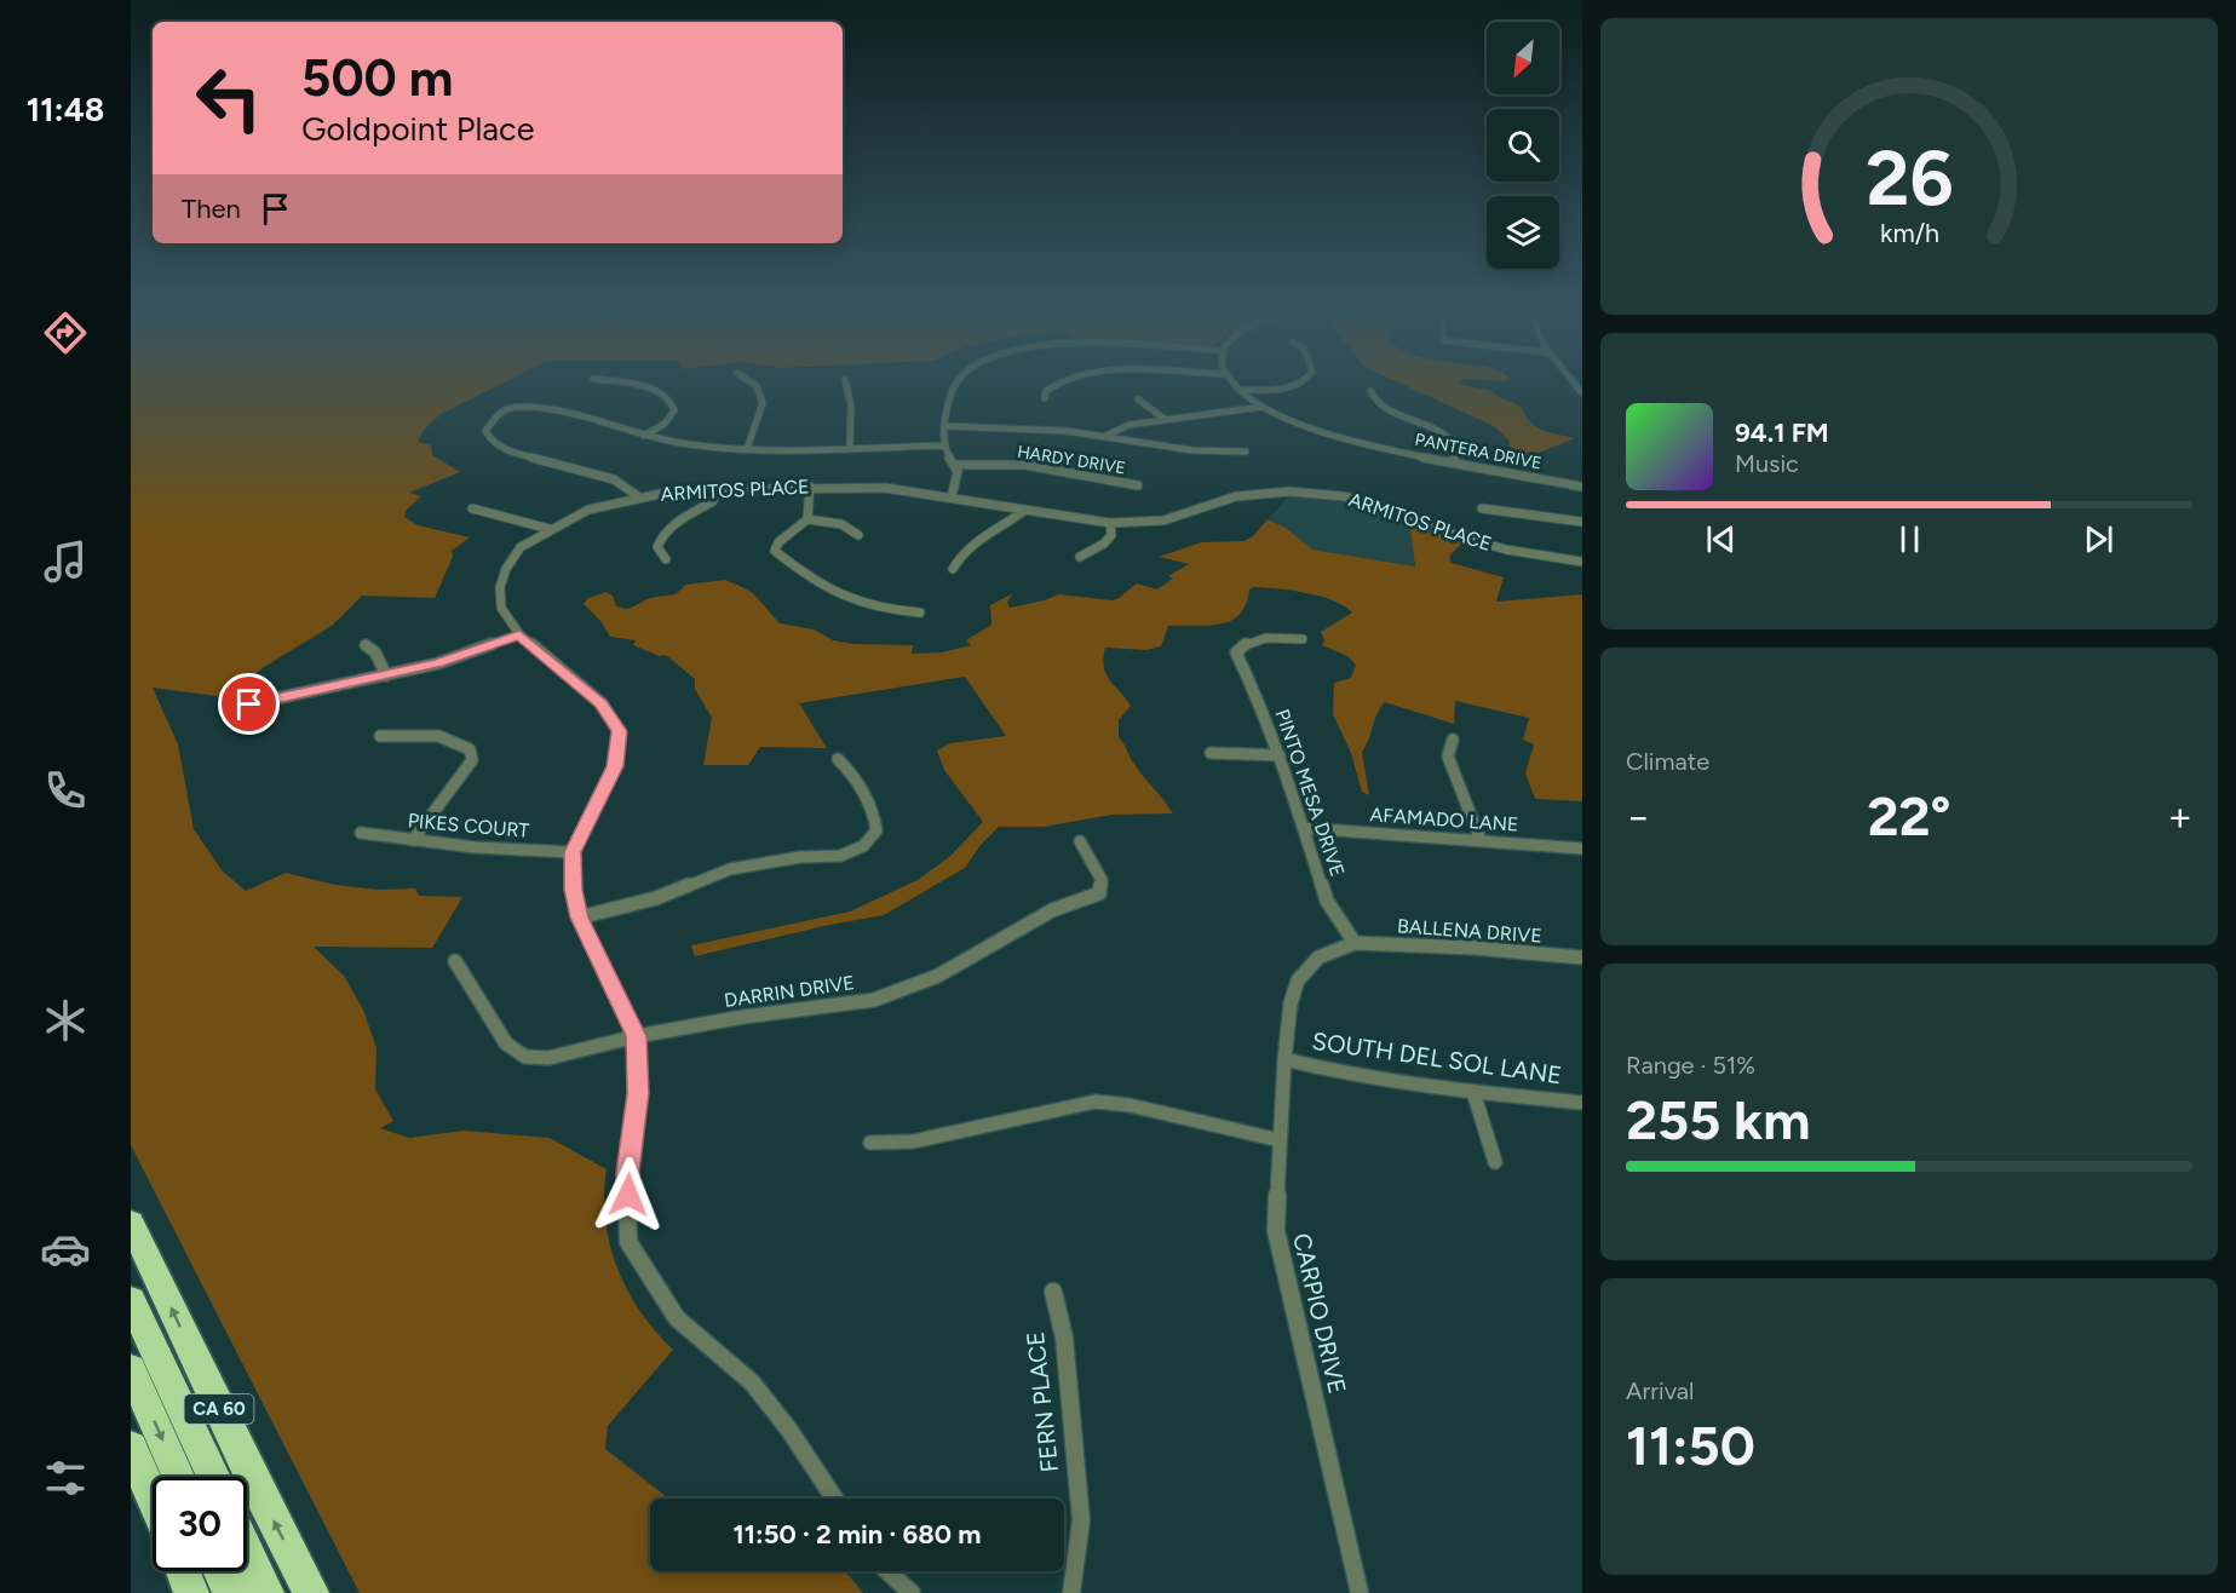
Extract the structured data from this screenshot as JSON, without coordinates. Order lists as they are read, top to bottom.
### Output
{
  "streets": {
    "highway": ["CA 60"],
    "street": [
      "PANTERA DRIVE",
      "HARDY DRIVE",
      "ARMITOS PLACE",
      "PINTO MESA DRIVE",
      "AFAMADO LANE",
      "PIKES COURT",
      "BALLENA DRIVE",
      "DARRIN DRIVE",
      "SOUTH DEL SOL LANE",
      "CARPIO DRIVE",
      "FERN PLACE"
    ]
  },
  "crossings": [
    ["ARMITOS PLACE", "PIKES COURT"],
    ["ARMITOS PLACE", "DARRIN DRIVE"],
    ["PINTO MESA DRIVE", "AFAMADO LANE"],
    ["PINTO MESA DRIVE", "BALLENA DRIVE"],
    ["PINTO MESA DRIVE", "CARPIO DRIVE"],
    ["BALLENA DRIVE", "CARPIO DRIVE"],
    ["SOUTH DEL SOL LANE", "CARPIO DRIVE"]
  ],
  "north": "bottom left",
  "page": {
    "tabs": "11:48",
    "turn": ["500 m", "Goldpoint Place"],
    "then": "Then",
    "song": ["94.1 FM", "Music"],
    "tile": [
      "Climate",
      ["Range · 51%", "255 km"],
      ["Arrival", "11:50"]
    ],
    "heat": ["−", "22°", "+"],
    "limit": "30",
    "trip": "11:50 · 2 min · 680 m",
    "gauge": ["26", "km/h"]
  }
}
